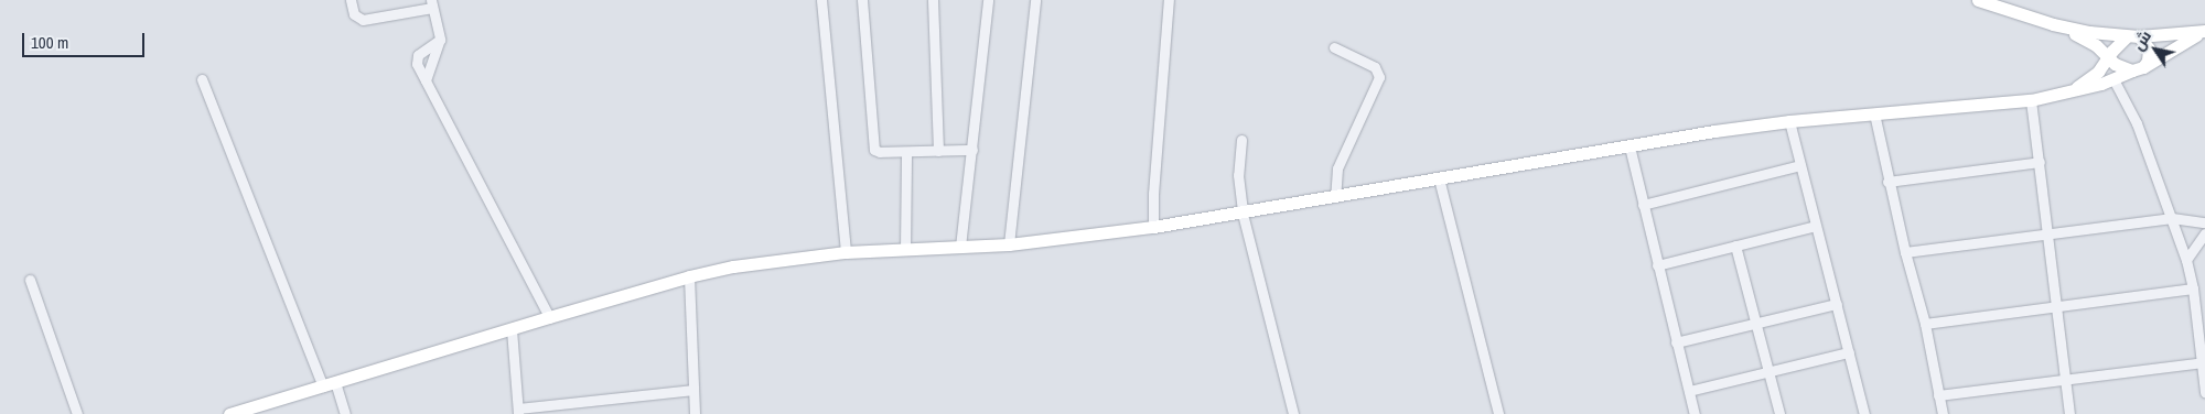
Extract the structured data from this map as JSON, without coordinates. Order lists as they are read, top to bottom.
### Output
{
  "scale_bar": "100 m",
  "north": "top left"
}
